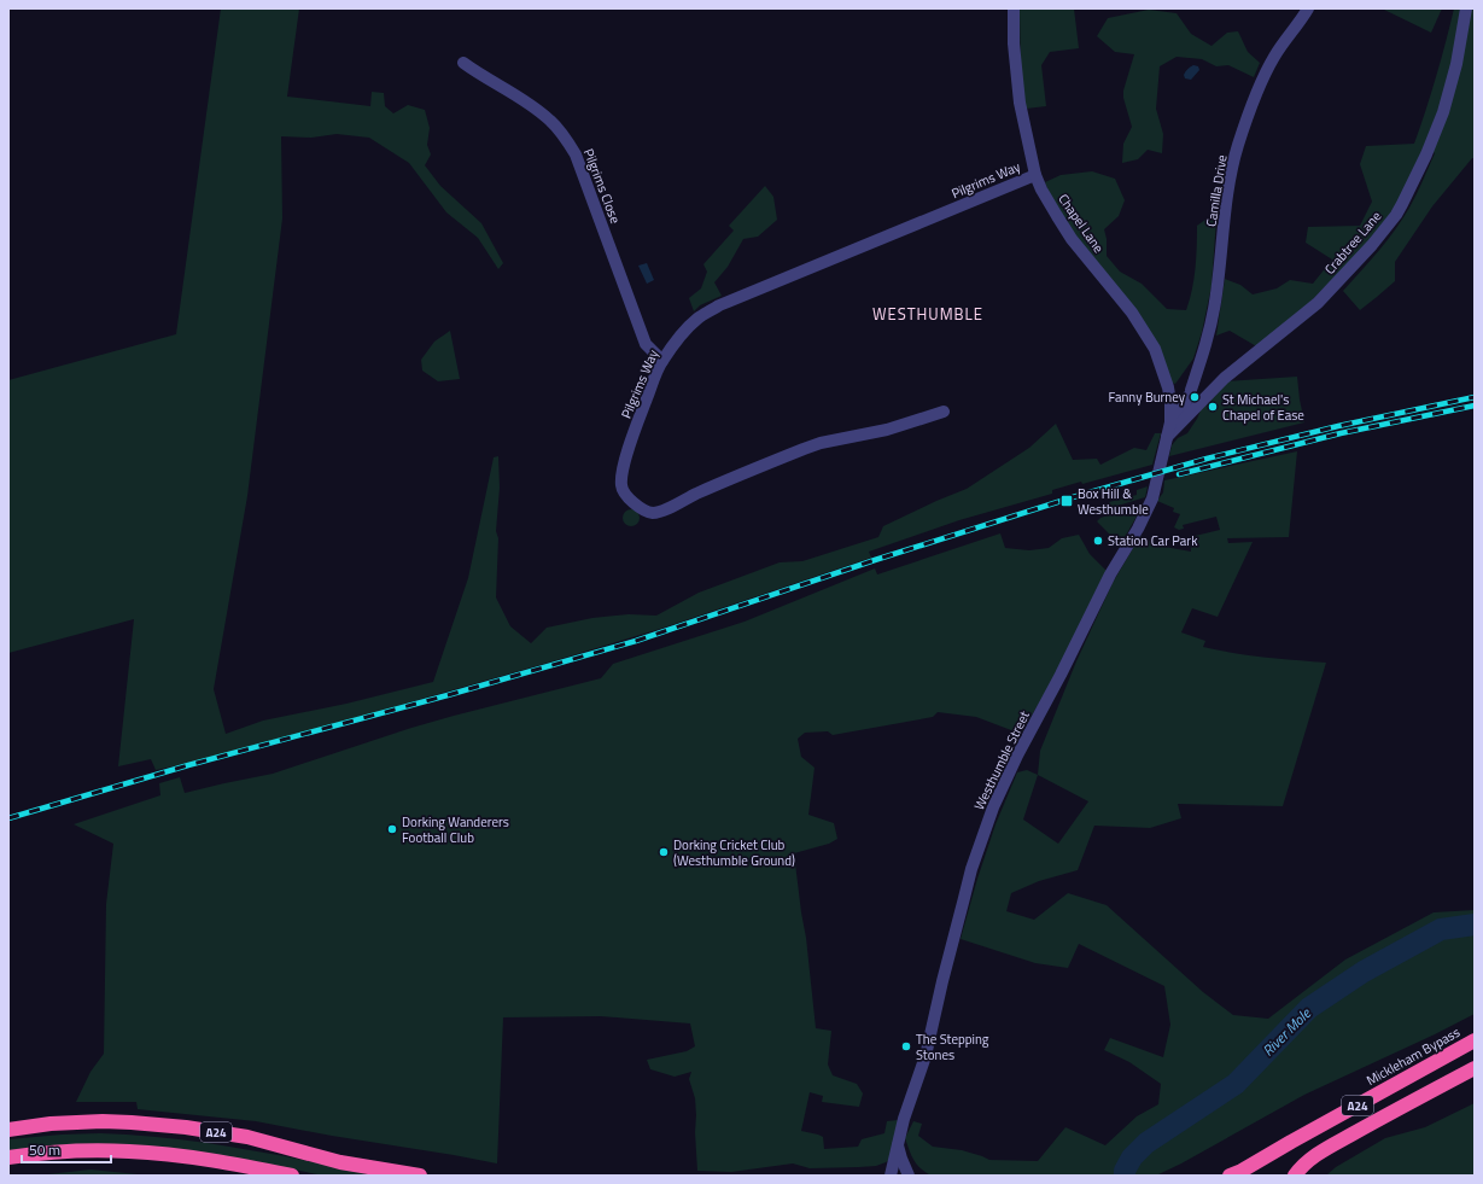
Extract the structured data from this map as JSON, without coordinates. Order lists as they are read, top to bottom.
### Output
{
  "streets": {
    "highway": ["Mickleham Bypass", "A24"],
    "street": [
      "Pilgrims Way",
      "Pilgrims Close",
      "Camilla Drive",
      "Chapel Lane",
      "Crabtree Lane",
      "Westhumble Street"
    ]
  },
  "crossings": [
    ["Pilgrims Way", "Pilgrims Close"],
    ["Pilgrims Way", "Chapel Lane"],
    ["Camilla Drive", "Chapel Lane"],
    ["Chapel Lane", "Crabtree Lane"],
    ["Chapel Lane", "Westhumble Street"],
    ["Crabtree Lane", "Westhumble Street"]
  ],
  "districts": ["WESTHUMBLE"],
  "water": ["River Mole"],
  "places": {
    "other": [
      "Fanny Burney",
      "St Michael's Chapel of Ease",
      "Station Car Park",
      "Dorking Wanderers Football Club",
      "Dorking Cricket Club (Westhumble Ground)",
      "The Stepping Stones"
    ],
    "transit": ["Box Hill & Westhumble"]
  },
  "scale_bar": "50 m"
}
